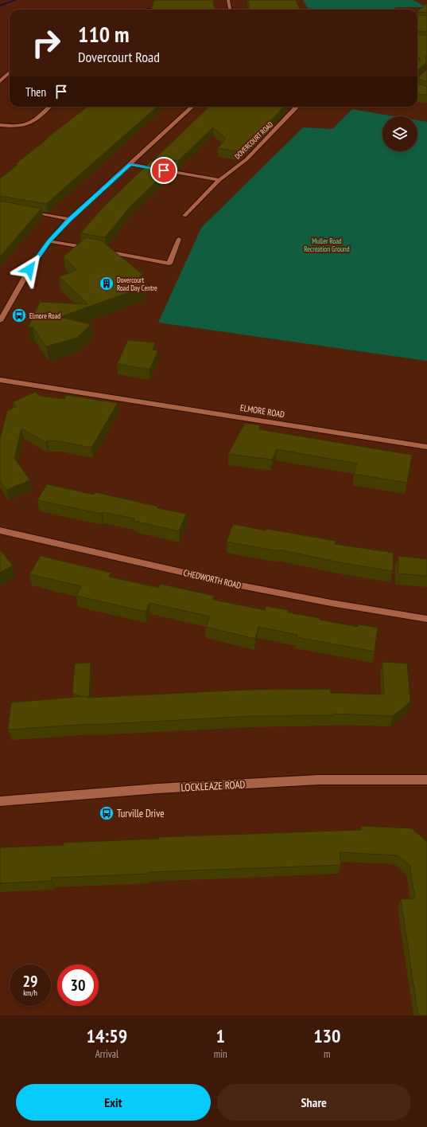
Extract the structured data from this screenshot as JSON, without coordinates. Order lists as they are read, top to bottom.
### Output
{
  "streets": {
    "street": [
      "DOVERCOURT ROAD",
      "ELMORE ROAD",
      "CHEDWORTH ROAD",
      "LOCKLEAZE ROAD"
    ]
  },
  "parks": ["Muller Road Recreation Ground"],
  "places": {
    "building": ["Dovercourt Road Day Centre"],
    "bus stop": ["Elmore Road", "Turville Drive"]
  },
  "page": {
    "turn": ["110 m", "Dovercourt Road"],
    "then": "Then",
    "speed": "29 km/h",
    "limit": "30",
    "eta": [
      "14:59",
      "Arrival",
      "1",
      "min",
      "130",
      "m"
    ],
    "buttons": ["Exit", "Share"]
  }
}
